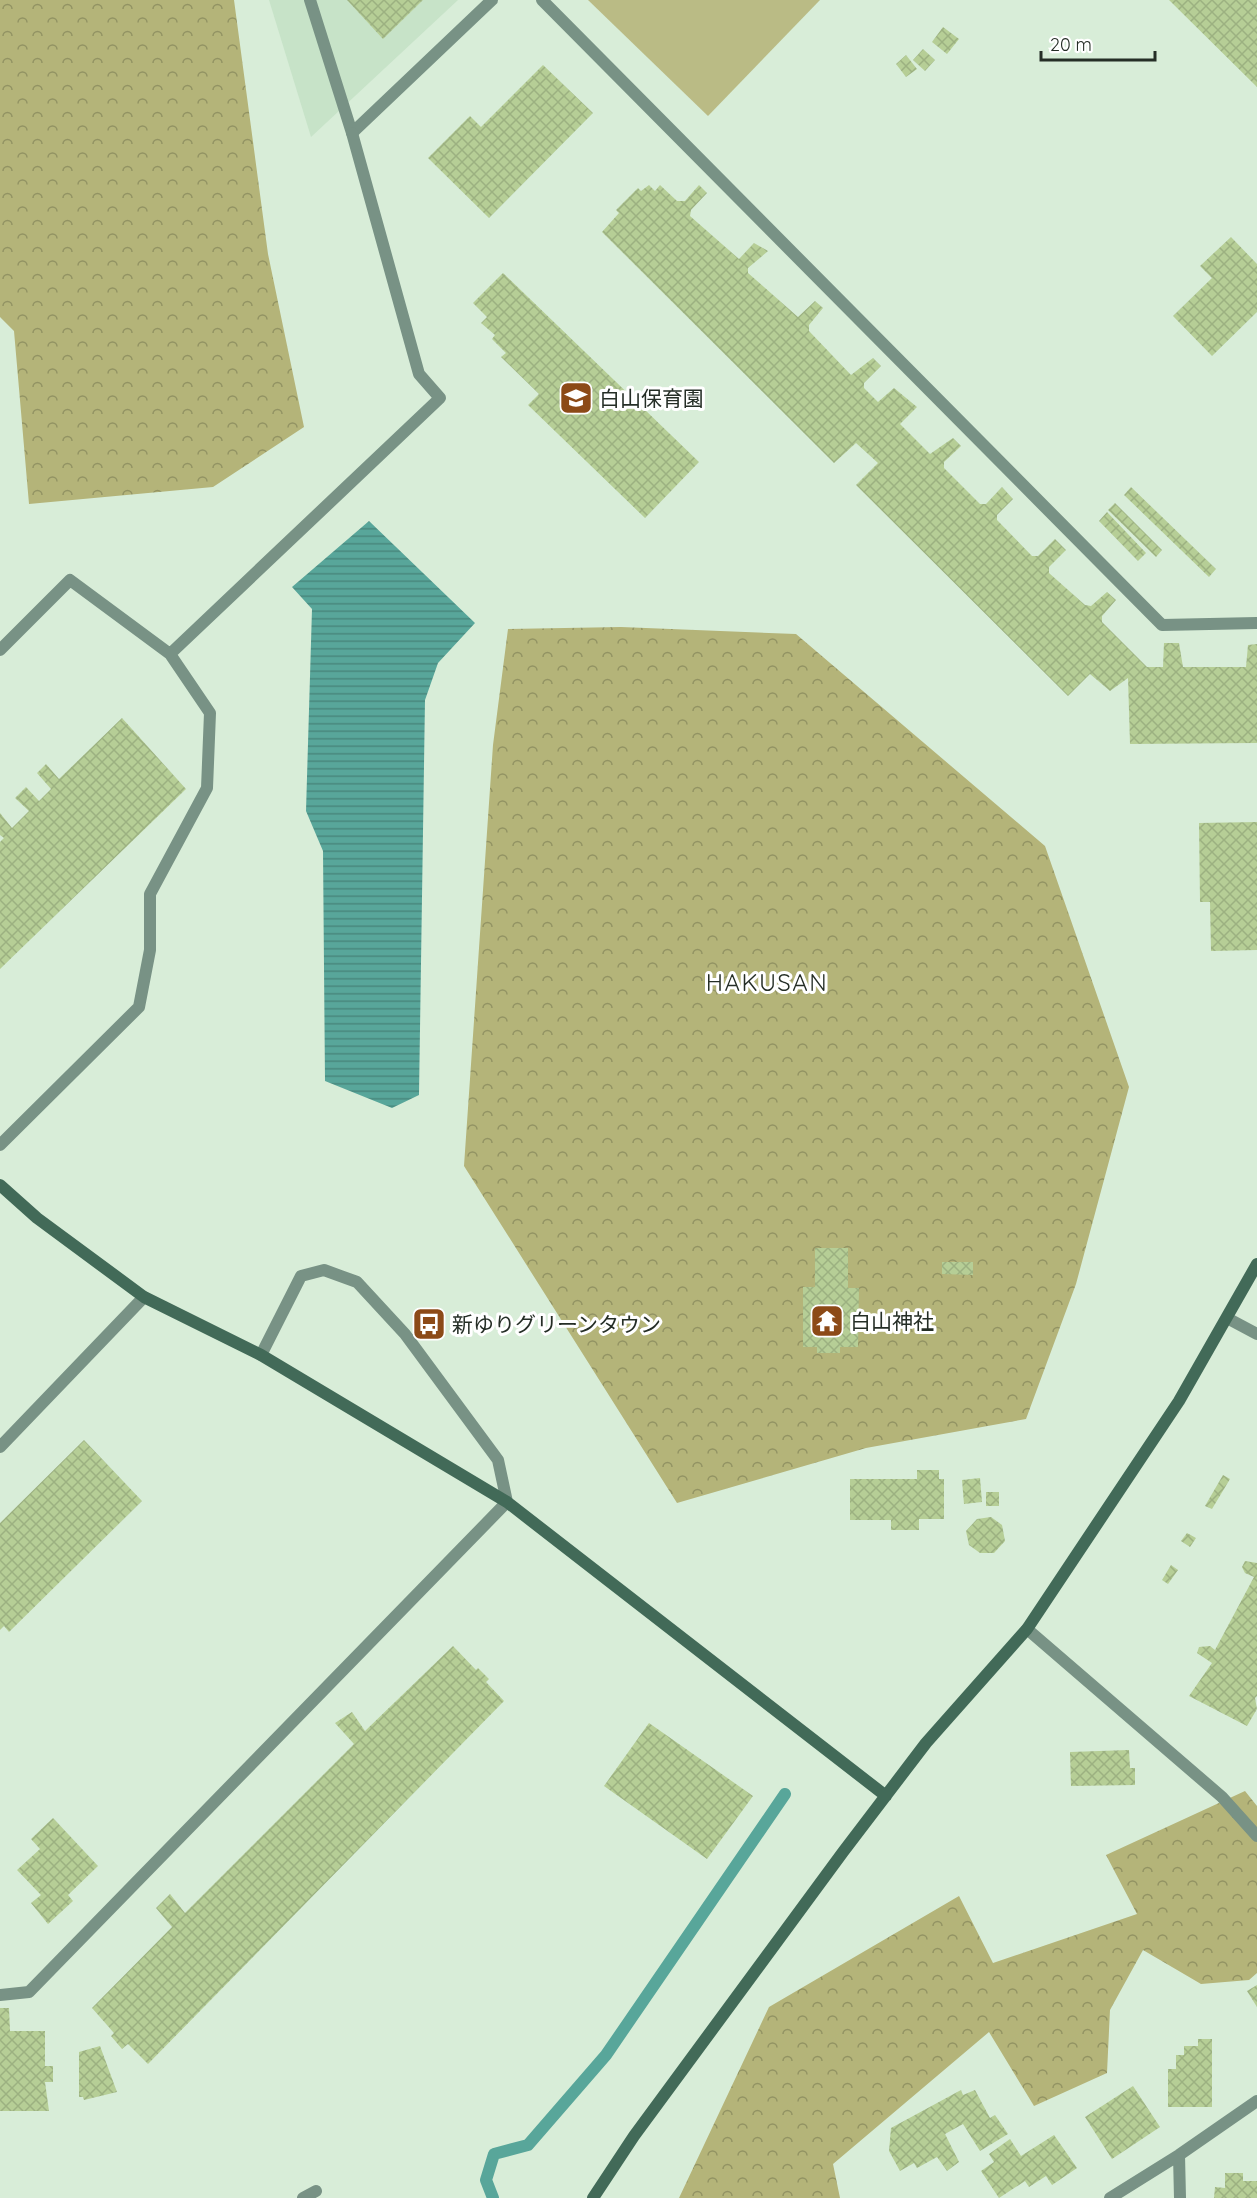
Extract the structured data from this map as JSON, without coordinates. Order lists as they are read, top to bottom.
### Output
{
  "districts": ["HAKUSAN"],
  "places": {
    "school or university": ["白山保育園"],
    "temple": ["白山神社"],
    "bus stop": ["新ゆりグリーンタウン"]
  },
  "scale_bar": "20 m"
}
